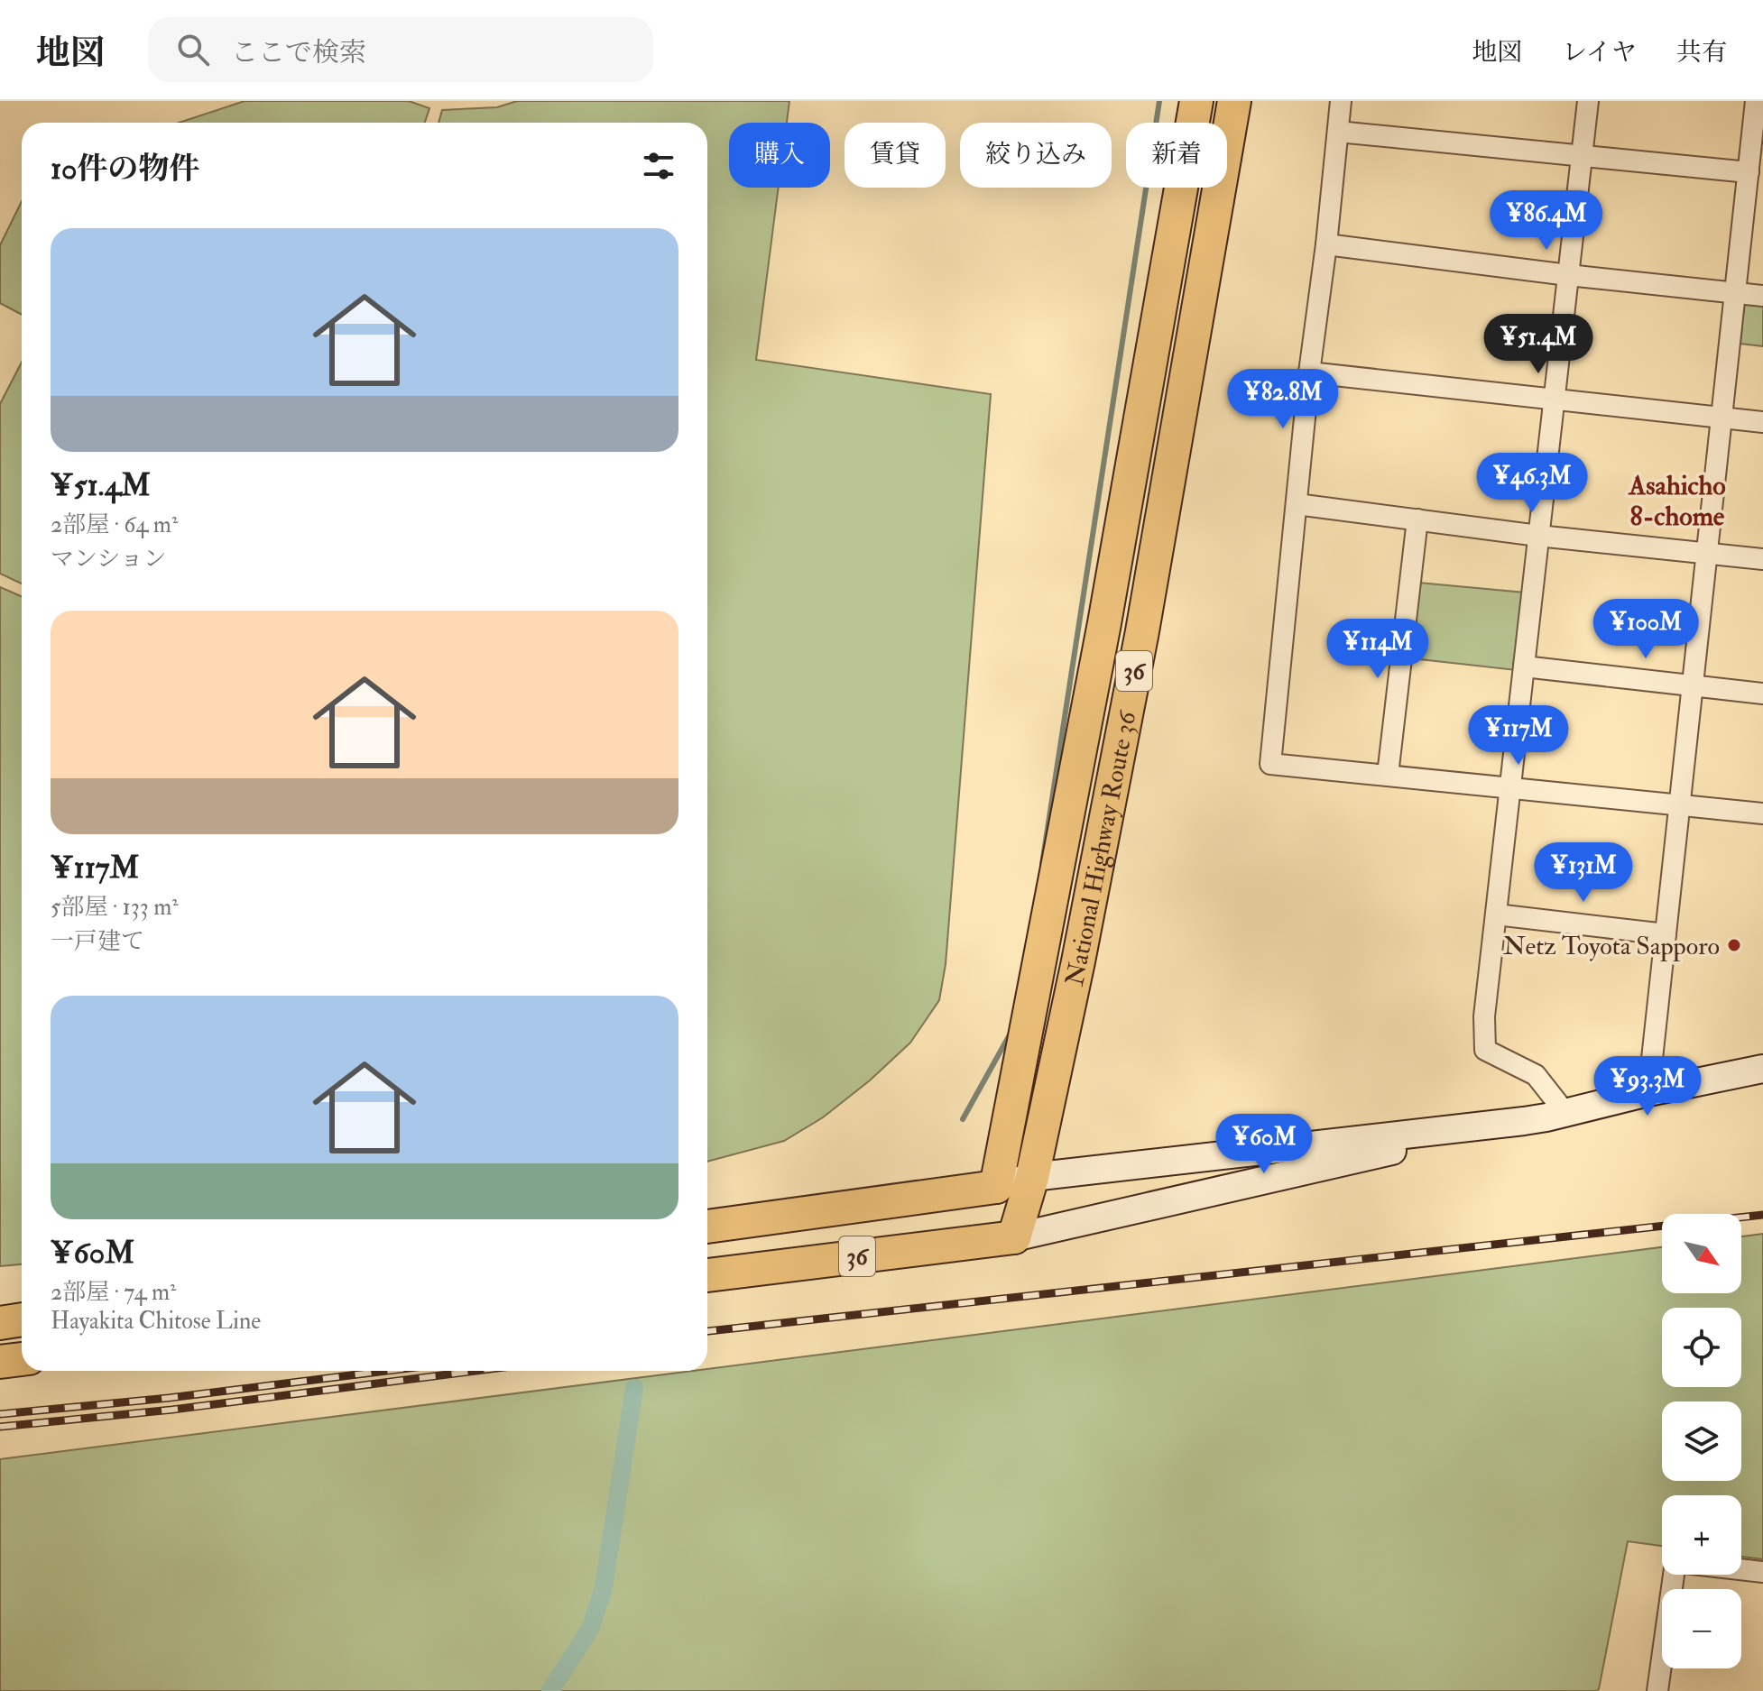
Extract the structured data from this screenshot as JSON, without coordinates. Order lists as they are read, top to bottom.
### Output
{
  "streets": {
    "highway": ["36", "National Highway Route 36"]
  },
  "crossings": [
    ["36", "National Highway Route 36"]
  ],
  "districts": ["Asahicho 8-chome"],
  "places": ["Netz Toyota Sapporo"],
  "north": "bottom right",
  "page": {
    "header": "地図",
    "search": "ここで検索",
    "nav": ["地図", "レイヤ", "共有"],
    "chip": [
      "購入",
      "賃貸",
      "絞り込み",
      "新着"
    ],
    "heading": "10件の物件",
    "price": [
      "¥86.4M",
      "¥51.4M",
      "¥82.8M",
      "¥46.3M",
      "¥100M",
      "¥114M",
      "¥117M",
      "¥131M",
      "¥93.3M",
      "¥60M"
    ],
    "list": [
      {
        "name": "¥51.4M",
        "note": "2部屋 · 64 m² · マンション"
      },
      {
        "name": "¥117M",
        "note": "5部屋 · 133 m² · 一戸建て"
      },
      {
        "name": "¥60M",
        "note": "2部屋 · 74 m² · Hayakita Chitose Line"
      }
    ],
    "map_buttons": ["+", "−"]
  }
}
